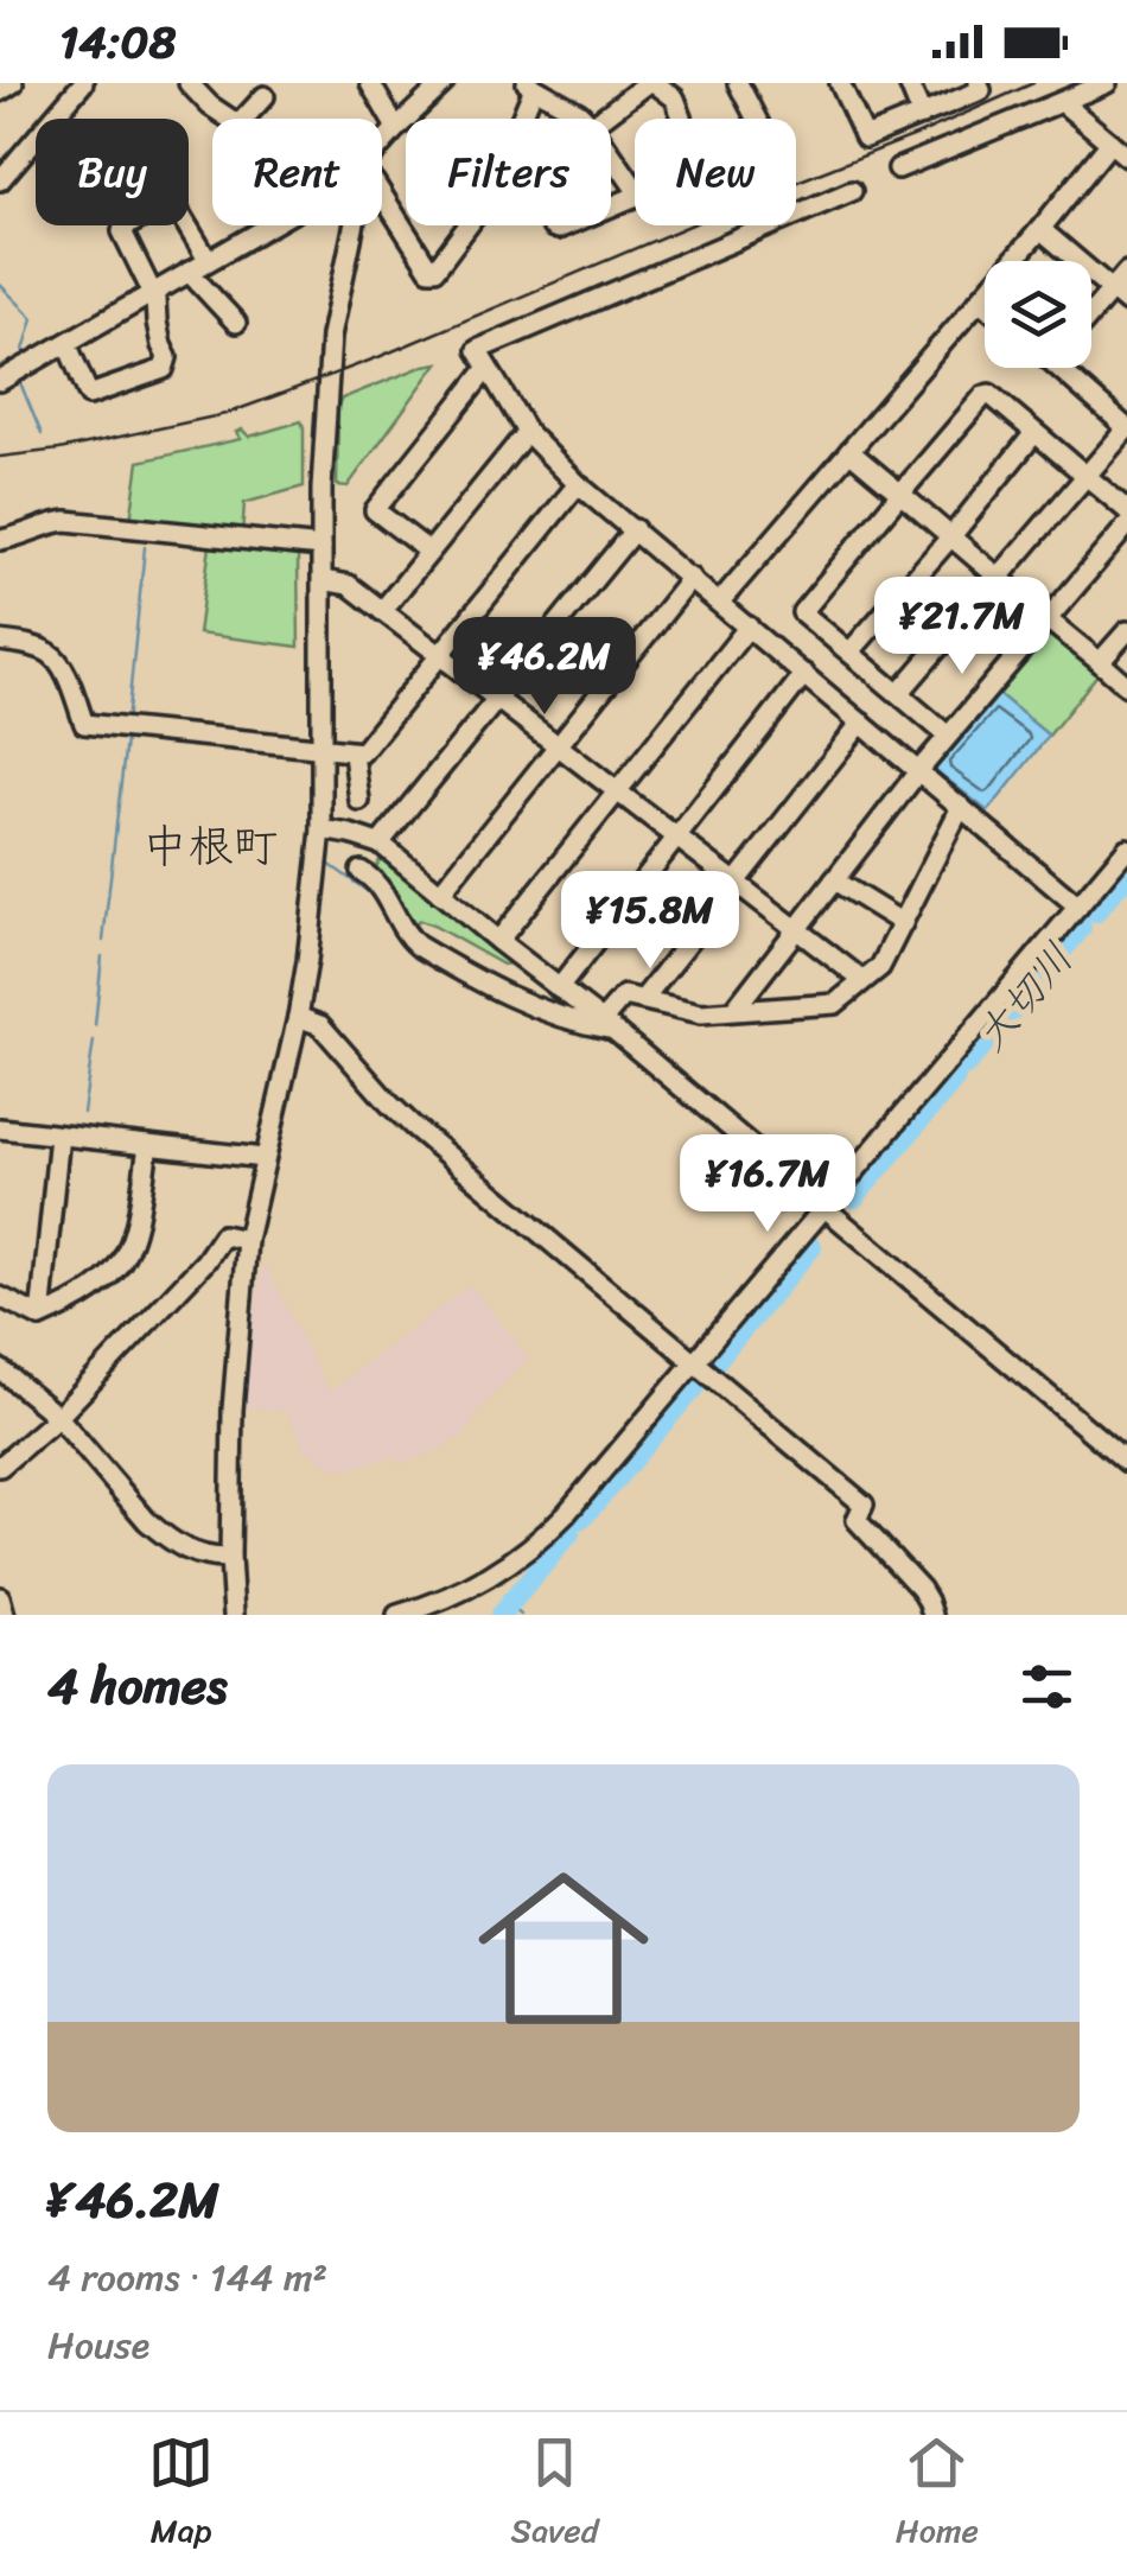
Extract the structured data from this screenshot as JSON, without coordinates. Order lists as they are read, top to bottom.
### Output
{
  "districts": ["中根町"],
  "water": ["大切川"],
  "page": {
    "status": "14:08",
    "chip": [
      "Buy",
      "Rent",
      "Filters",
      "New"
    ],
    "price": [
      "¥21.7M",
      "¥46.2M",
      "¥15.8M",
      "¥16.7M"
    ],
    "heading": "4 homes",
    "list": [
      {
        "name": "¥46.2M",
        "note": "4 rooms · 144 m² · House"
      }
    ],
    "tabs": ["Map", "Saved", "Home"]
  }
}
